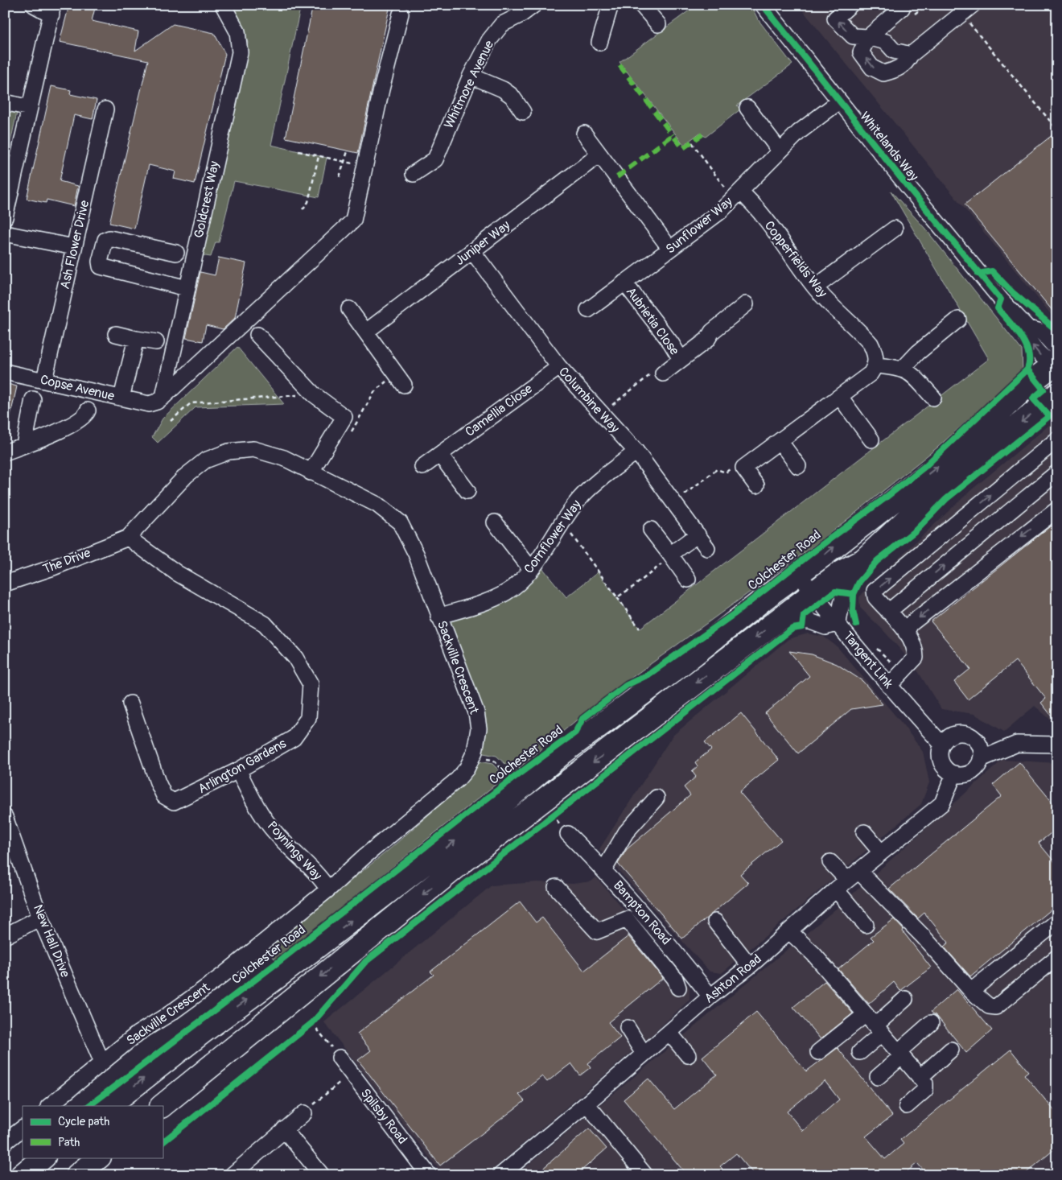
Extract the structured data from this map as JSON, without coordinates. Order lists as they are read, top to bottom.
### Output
{
  "streets": {
    "highway": ["Colchester Road"],
    "street": [
      "Whitmore Avenue",
      "Whitelands Way",
      "Goldcrest Way",
      "Sunflower Way",
      "Juniper Way",
      "Ash Flower Drive",
      "Copperfields Way",
      "Aubrietia Close",
      "Copse Avenue",
      "Columbine Way",
      "Camellia Close",
      "Cornflower Way",
      "The Drive",
      "Tangent Link",
      "Sackville Crescent",
      "Arlington Gardens",
      "Poynings Way",
      "Bampton Road",
      "New Hall Drive",
      "Ashton Road",
      "Spilsby Road"
    ]
  },
  "crossings": [
    ["Whitelands Way", "Sunflower Way"],
    ["Whitelands Way", "Colchester Road"],
    ["Goldcrest Way", "Copse Avenue"],
    ["Sunflower Way", "Copperfields Way"],
    ["Sunflower Way", "Aubrietia Close"],
    ["Juniper Way", "Columbine Way"],
    ["Ash Flower Drive", "Copse Avenue"],
    ["Columbine Way", "Camellia Close"],
    ["Columbine Way", "Cornflower Way"],
    ["Cornflower Way", "Sackville Crescent"],
    ["Colchester Road", "Tangent Link"],
    ["The Drive", "Sackville Crescent"],
    ["The Drive", "Arlington Gardens"],
    ["Tangent Link", "Ashton Road"],
    ["Sackville Crescent", "Arlington Gardens"],
    ["Sackville Crescent", "Poynings Way"],
    ["Sackville Crescent", "New Hall Drive"],
    ["Arlington Gardens", "Poynings Way"],
    ["Bampton Road", "Ashton Road"]
  ],
  "legend": ["Cycle path", "Path"]
}
